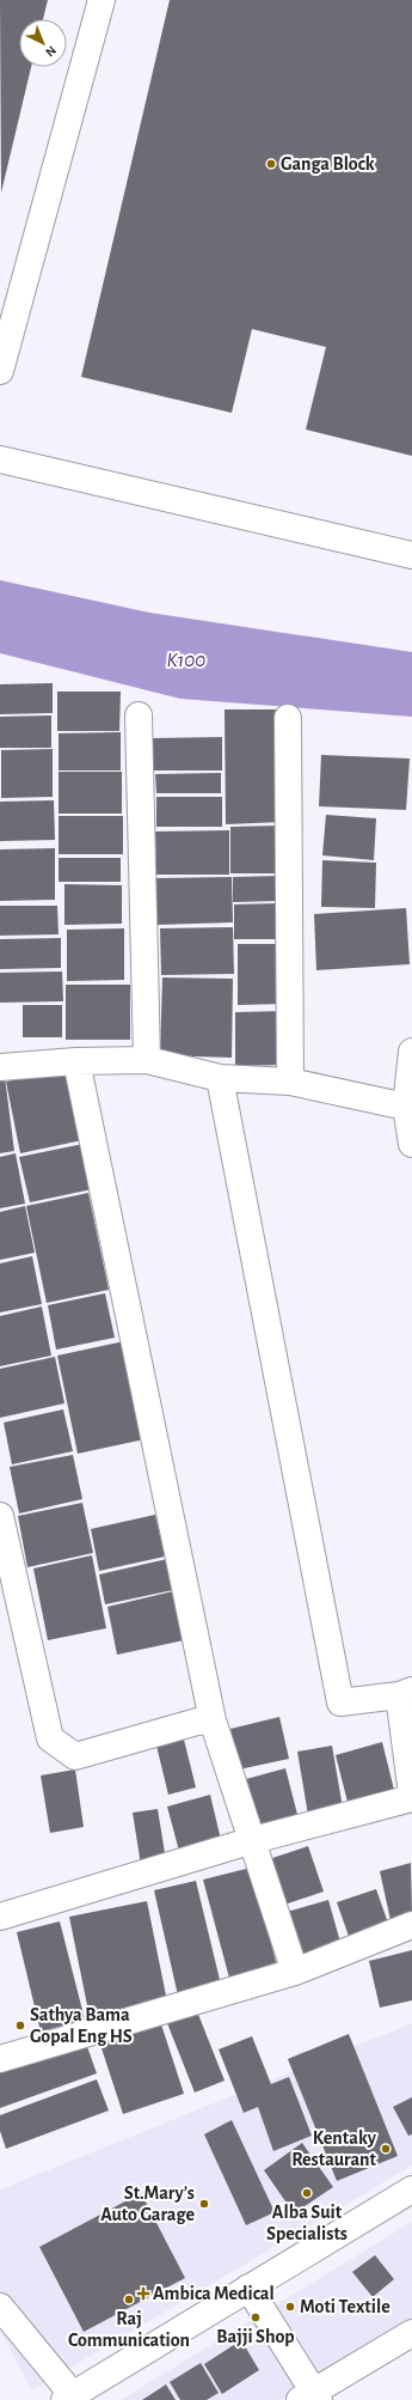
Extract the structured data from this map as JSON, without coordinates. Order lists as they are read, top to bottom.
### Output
{
  "water": ["K100"],
  "places": {
    "other": [
      "Ganga Block",
      "Sathya Bama Gopal Eng HS",
      "Kentaky Restaurant",
      "Alba Suit Specialists",
      "St.Mary’s Auto Garage",
      "Raj Communication",
      "Moti Textile",
      "Bajji Shop"
    ],
    "health": ["Ambica Medical"]
  },
  "north": "bottom right"
}
